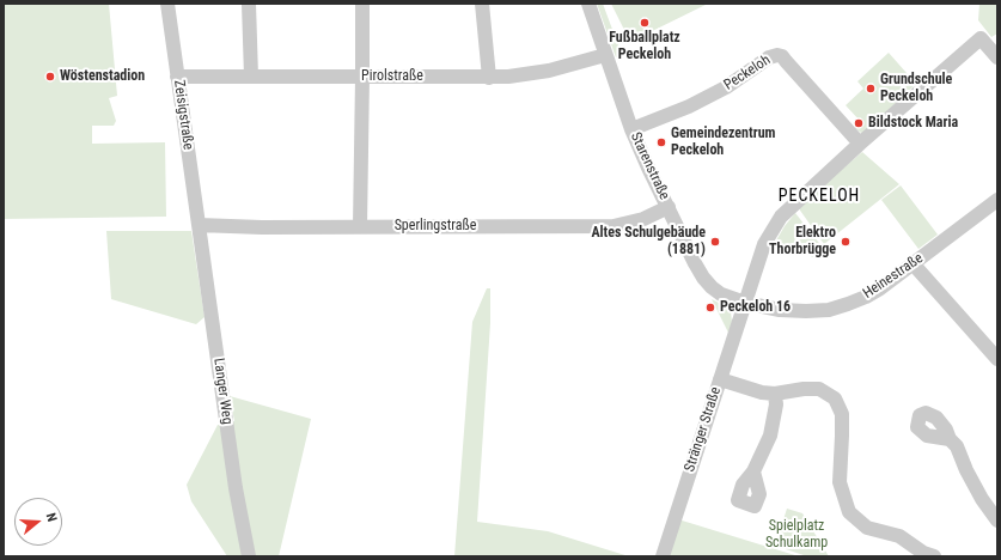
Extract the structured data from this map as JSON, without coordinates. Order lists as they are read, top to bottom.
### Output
{
  "streets": {
    "street": [
      "Peckeloh",
      "Pirolstraße",
      "Zeisigstraße",
      "Starenstraße",
      "Sperlingstraße",
      "Heinestraße",
      "Langer Weg",
      "Stränger Straße"
    ]
  },
  "crossings": [
    ["Peckeloh", "Starenstraße"],
    ["Pirolstraße", "Zeisigstraße"],
    ["Pirolstraße", "Starenstraße"],
    ["Zeisigstraße", "Sperlingstraße"],
    ["Zeisigstraße", "Langer Weg"],
    ["Starenstraße", "Sperlingstraße"],
    ["Starenstraße", "Heinestraße"],
    ["Starenstraße", "Stränger Straße"],
    ["Sperlingstraße", "Langer Weg"],
    ["Heinestraße", "Stränger Straße"]
  ],
  "districts": ["PECKELOH"],
  "parks": ["Spielplatz Schulkamp"],
  "places": [
    "Fußballplatz Peckeloh",
    "Wöstenstadion",
    "Grundschule Peckeloh",
    "Bildstock Maria",
    "Gemeindezentrum Peckeloh",
    "Altes Schulgebäude (1881)",
    "Elektro Thorbrügge",
    "Peckeloh 16"
  ],
  "north": "right"
}
